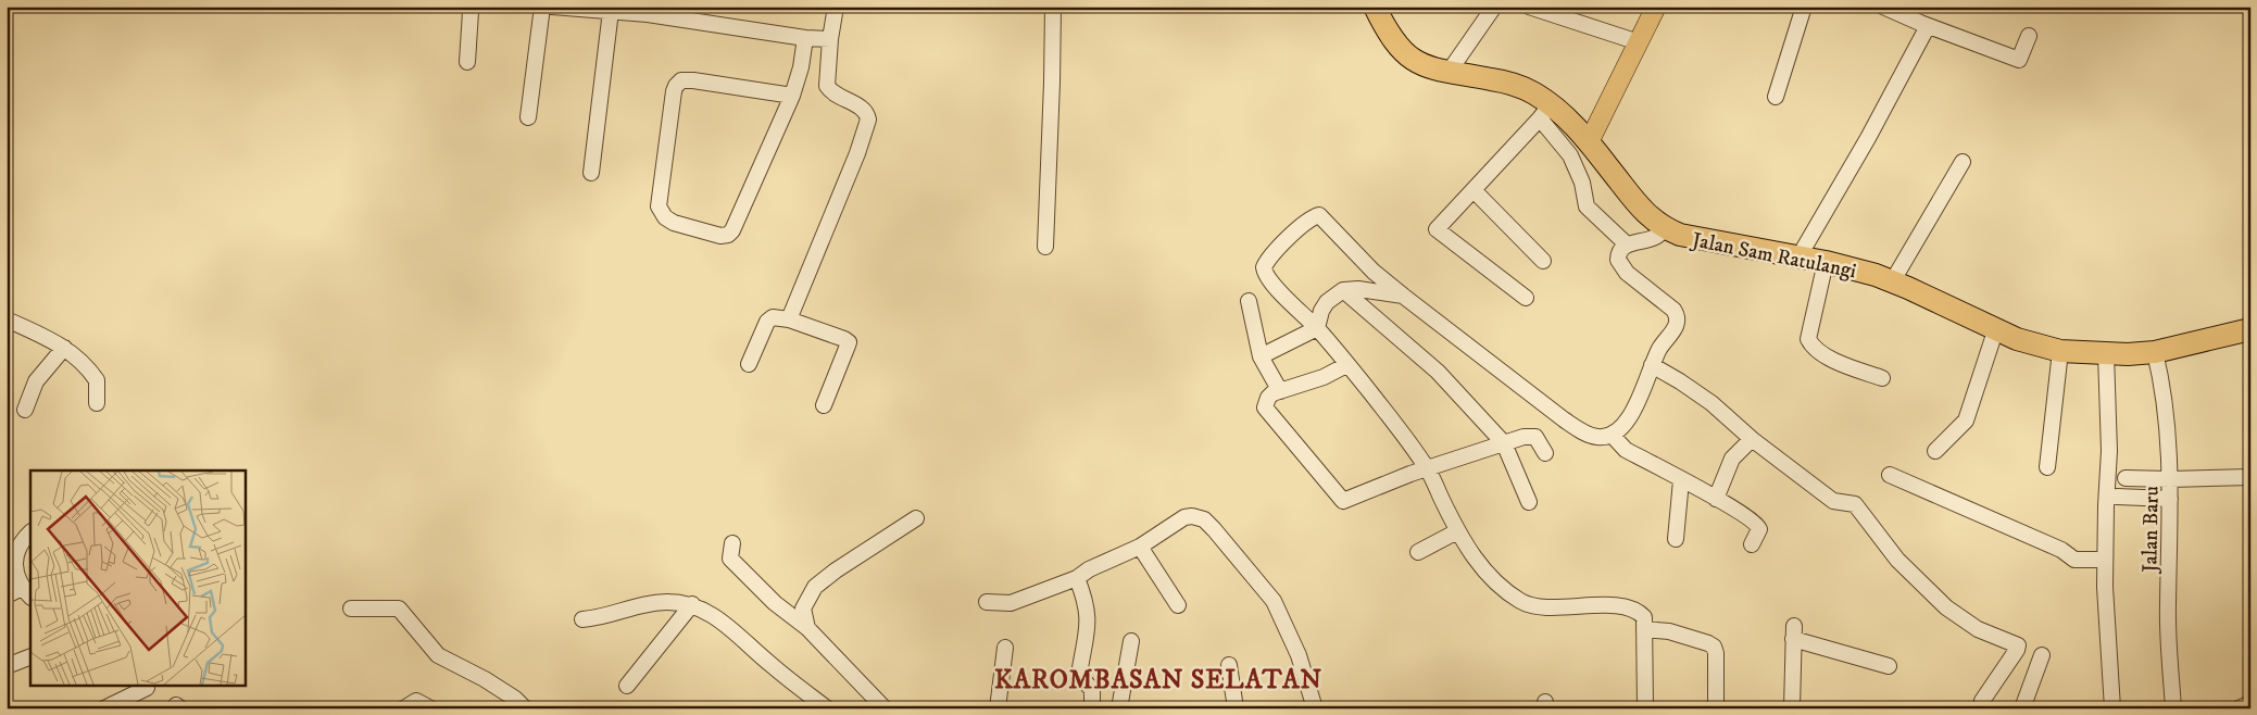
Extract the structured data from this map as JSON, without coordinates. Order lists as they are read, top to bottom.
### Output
{
  "streets": {
    "highway": ["Jalan Sam Ratulangi"],
    "street": ["Jalan Baru"]
  },
  "crossings": [
    ["Jalan Sam Ratulangi", "Jalan Baru"]
  ],
  "districts": ["KAROMBASAN SELATAN"]
}
